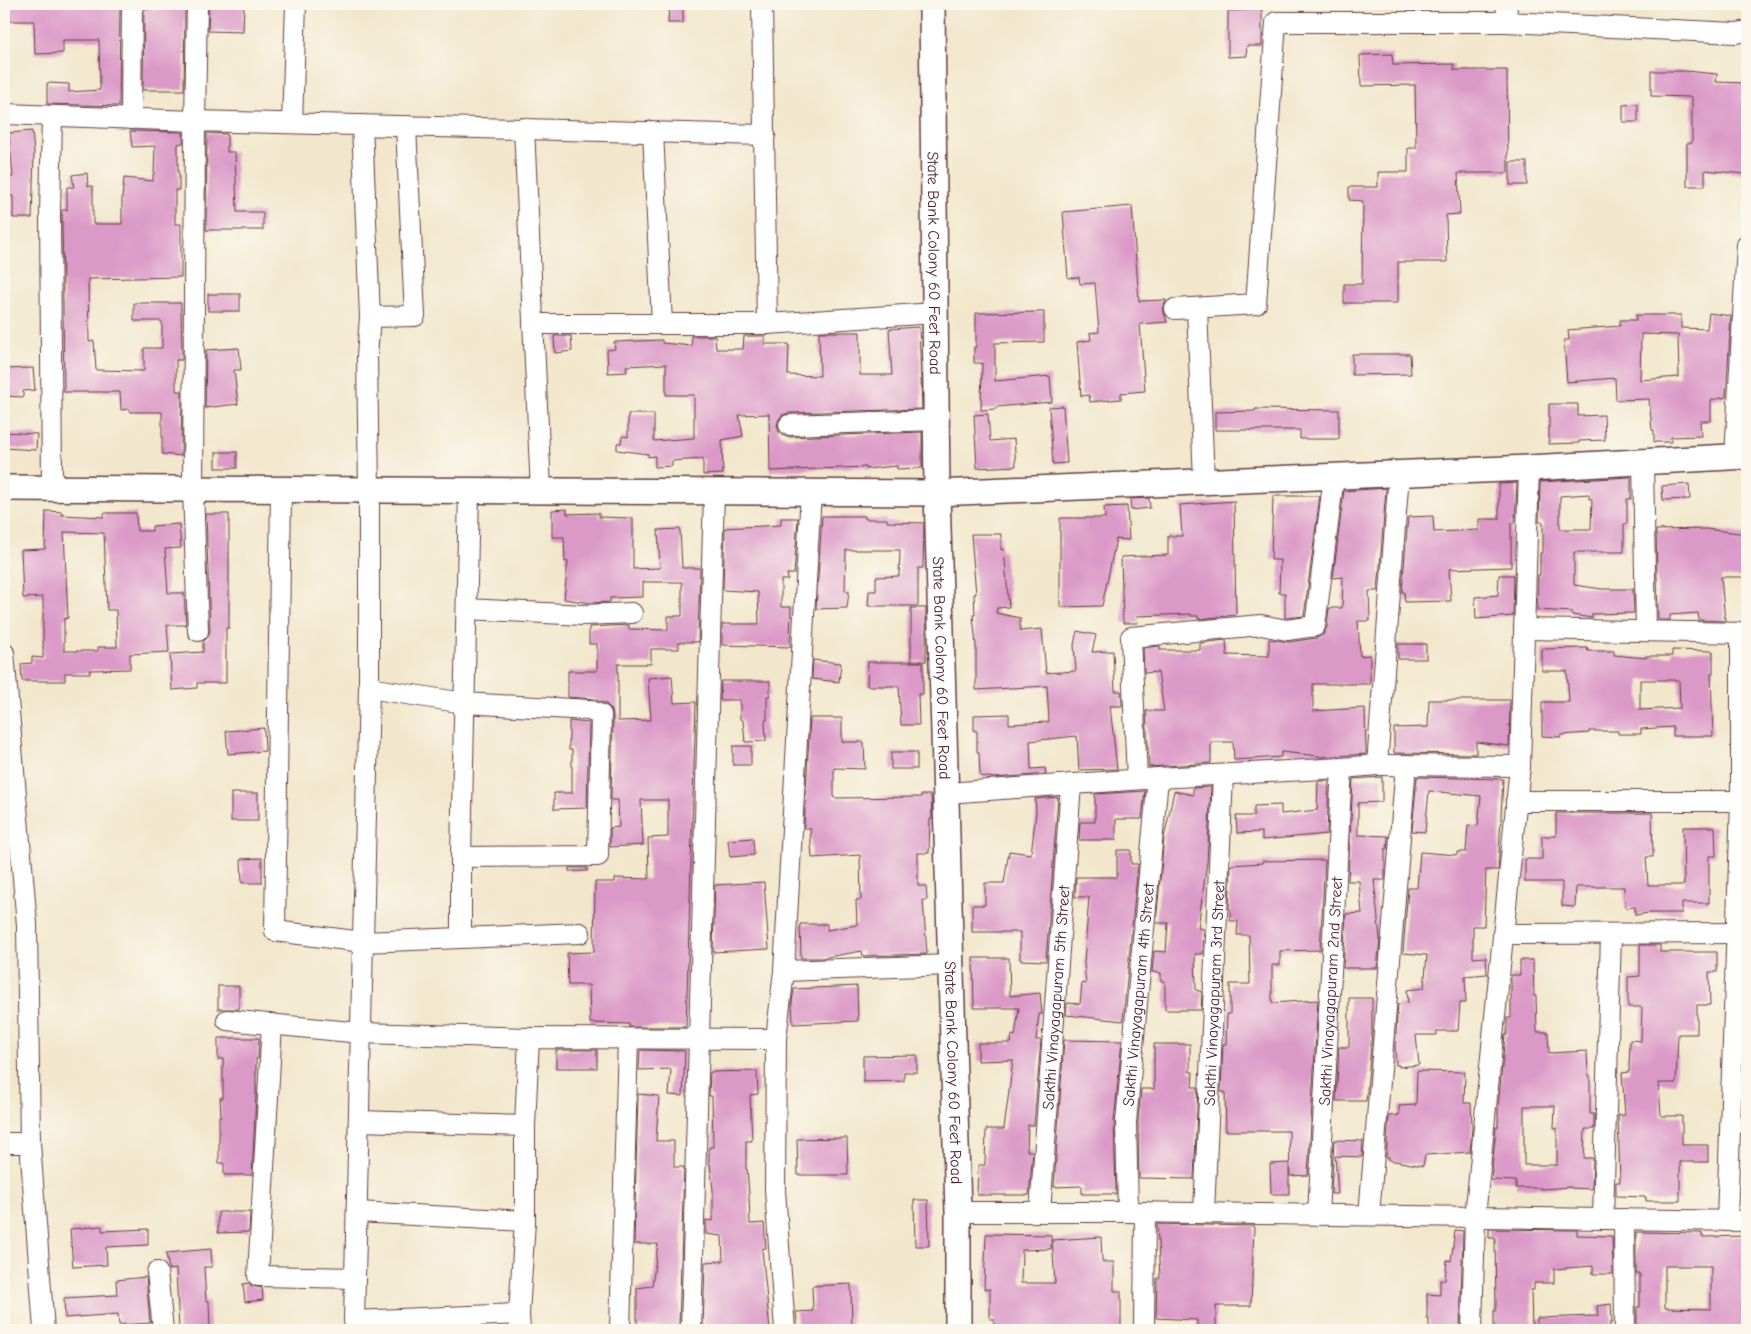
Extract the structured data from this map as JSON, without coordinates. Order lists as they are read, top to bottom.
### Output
{
  "streets": {
    "street": [
      "State Bank Colony 60 Feet Road",
      "Sakthi Vinayagapuram 2nd Street",
      "Sakthi Vinayagapuram 4th Street",
      "Sakthi Vinayagapuram 3rd Street",
      "Sakthi Vinayagapuram 5th Street"
    ]
  }
}
